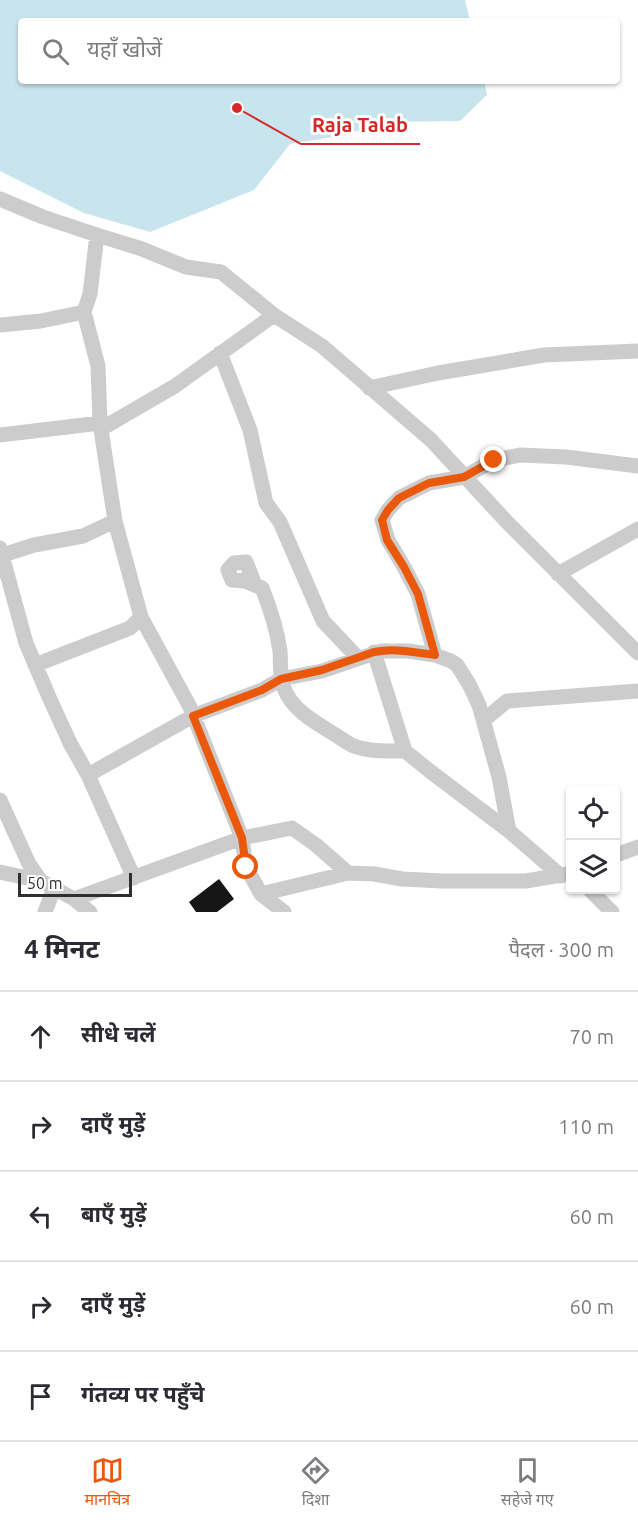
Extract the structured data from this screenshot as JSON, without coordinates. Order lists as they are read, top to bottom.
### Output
{
  "places": ["Raja Talab"],
  "scale_bar": "50 m",
  "page": {
    "search": "यहाँ खोजें",
    "scale": "50 m",
    "heading": ["4 मिनट", "पैदल · 300 m"],
    "list": [
      ["सीधे चलें", "70 m"],
      ["दाएँ मुड़ें", "110 m"],
      ["बाएँ मुड़ें", "60 m"],
      ["दाएँ मुड़ें", "60 m"],
      "गंतव्य पर पहुँचे"
    ],
    "nav": ["मानचित्र", "दिशा", "सहेजे गए"]
  }
}
